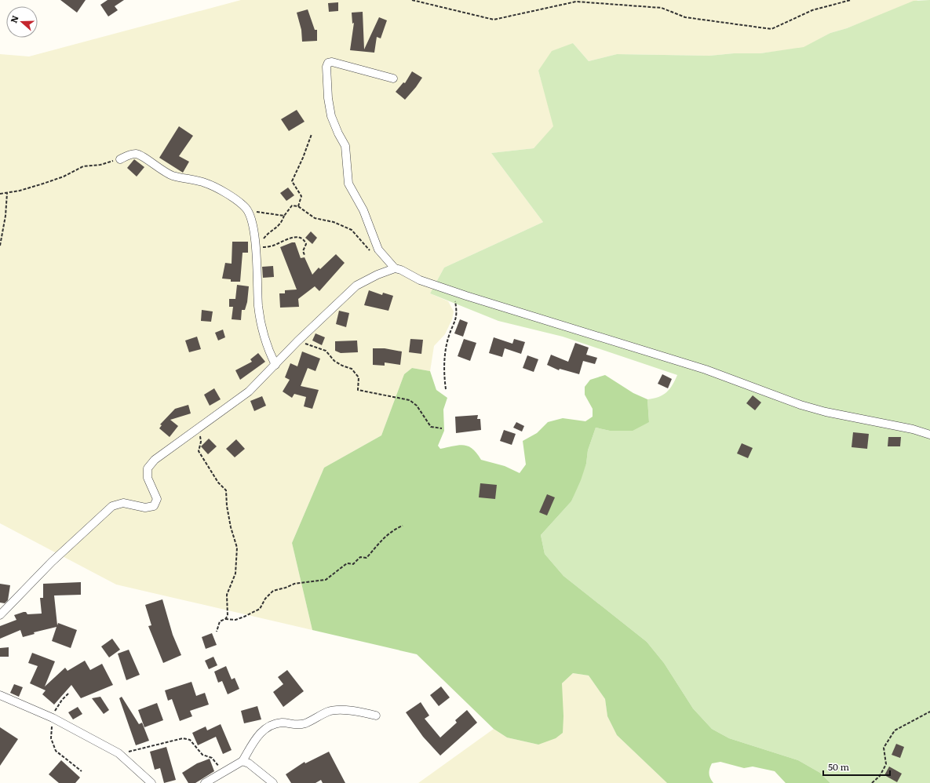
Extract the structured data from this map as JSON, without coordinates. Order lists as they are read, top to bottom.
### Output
{
  "scale_bar": "50 m",
  "north": "left"
}
